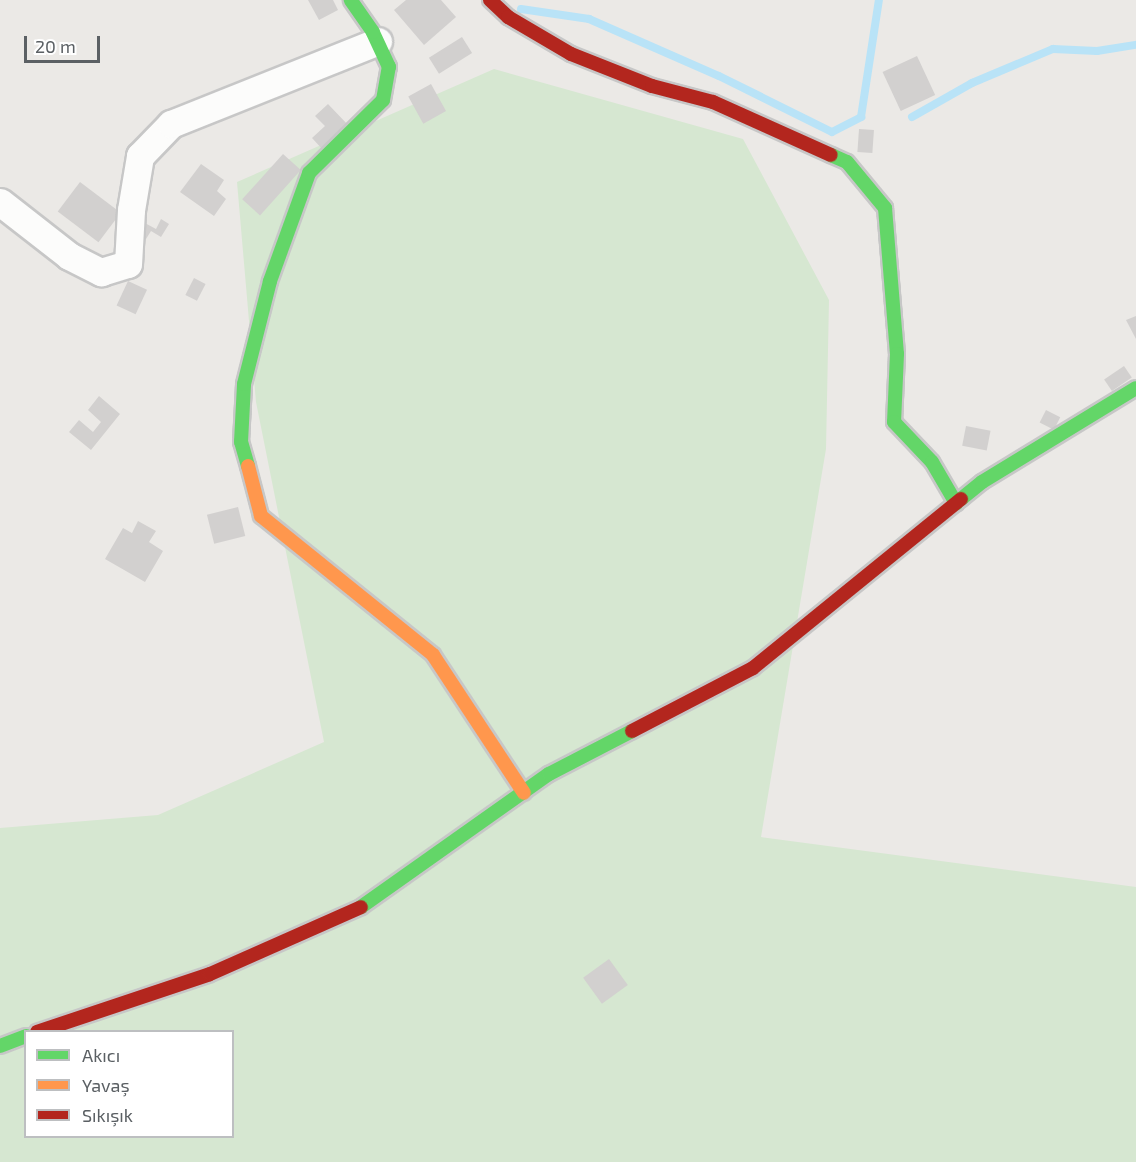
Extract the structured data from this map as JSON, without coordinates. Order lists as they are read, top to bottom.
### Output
{
  "legend": ["Akıcı", "Yavaş", "Sıkışık"],
  "scale_bar": "20 m"
}
